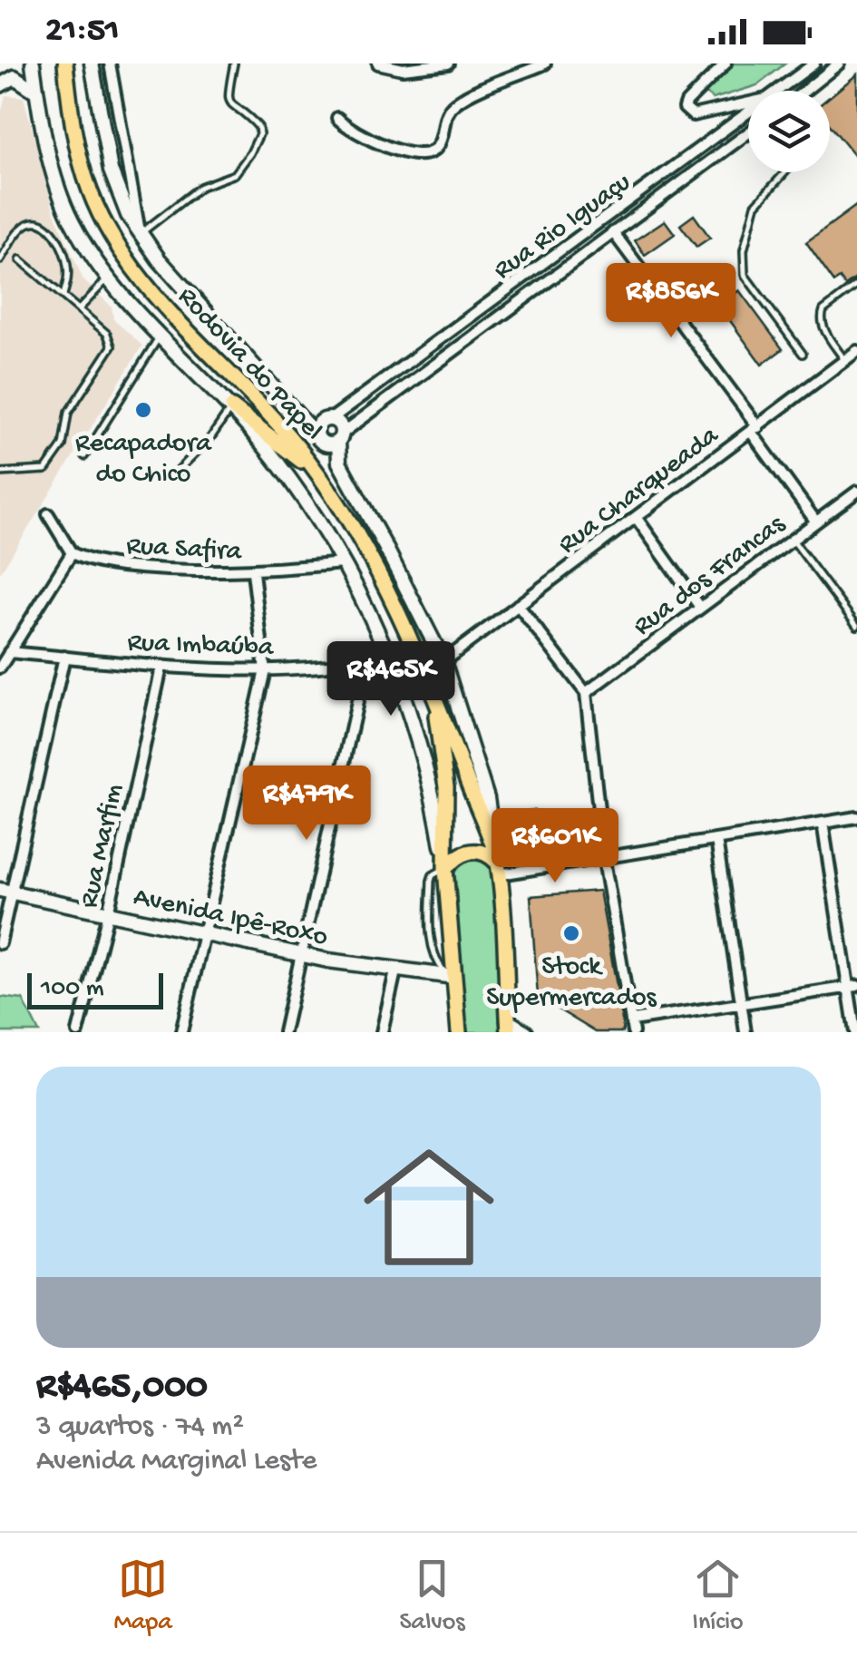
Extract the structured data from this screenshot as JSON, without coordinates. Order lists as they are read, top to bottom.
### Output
{
  "streets": {
    "main road": ["Rodovia do Papel", "Avenida Ipê-Roxo"],
    "street": [
      "Rua Rio Iguaçu",
      "Rua Charqueada",
      "Rua Safira",
      "Rua dos Francas",
      "Rua Imbaúba",
      "Rua Marfim"
    ]
  },
  "crossings": [
    ["Rodovia do Papel", "Avenida Ipê-Roxo"],
    ["Rua Imbaúba", "Rua Marfim"],
    ["Rua Marfim", "Avenida Ipê-Roxo"]
  ],
  "places": ["Recapadora do Chico", "Stock Supermercados"],
  "scale_bar": "100 m",
  "page": {
    "status": "21:51",
    "price": [
      "R$856K",
      "R$465K",
      "R$479K",
      "R$601K"
    ],
    "scale": "100 m",
    "list": [
      {
        "name": "R$465,000",
        "note": "3 quartos · 74 m² · Avenida Marginal Leste"
      }
    ],
    "tabs": ["Mapa", "Salvos", "Início"]
  }
}
